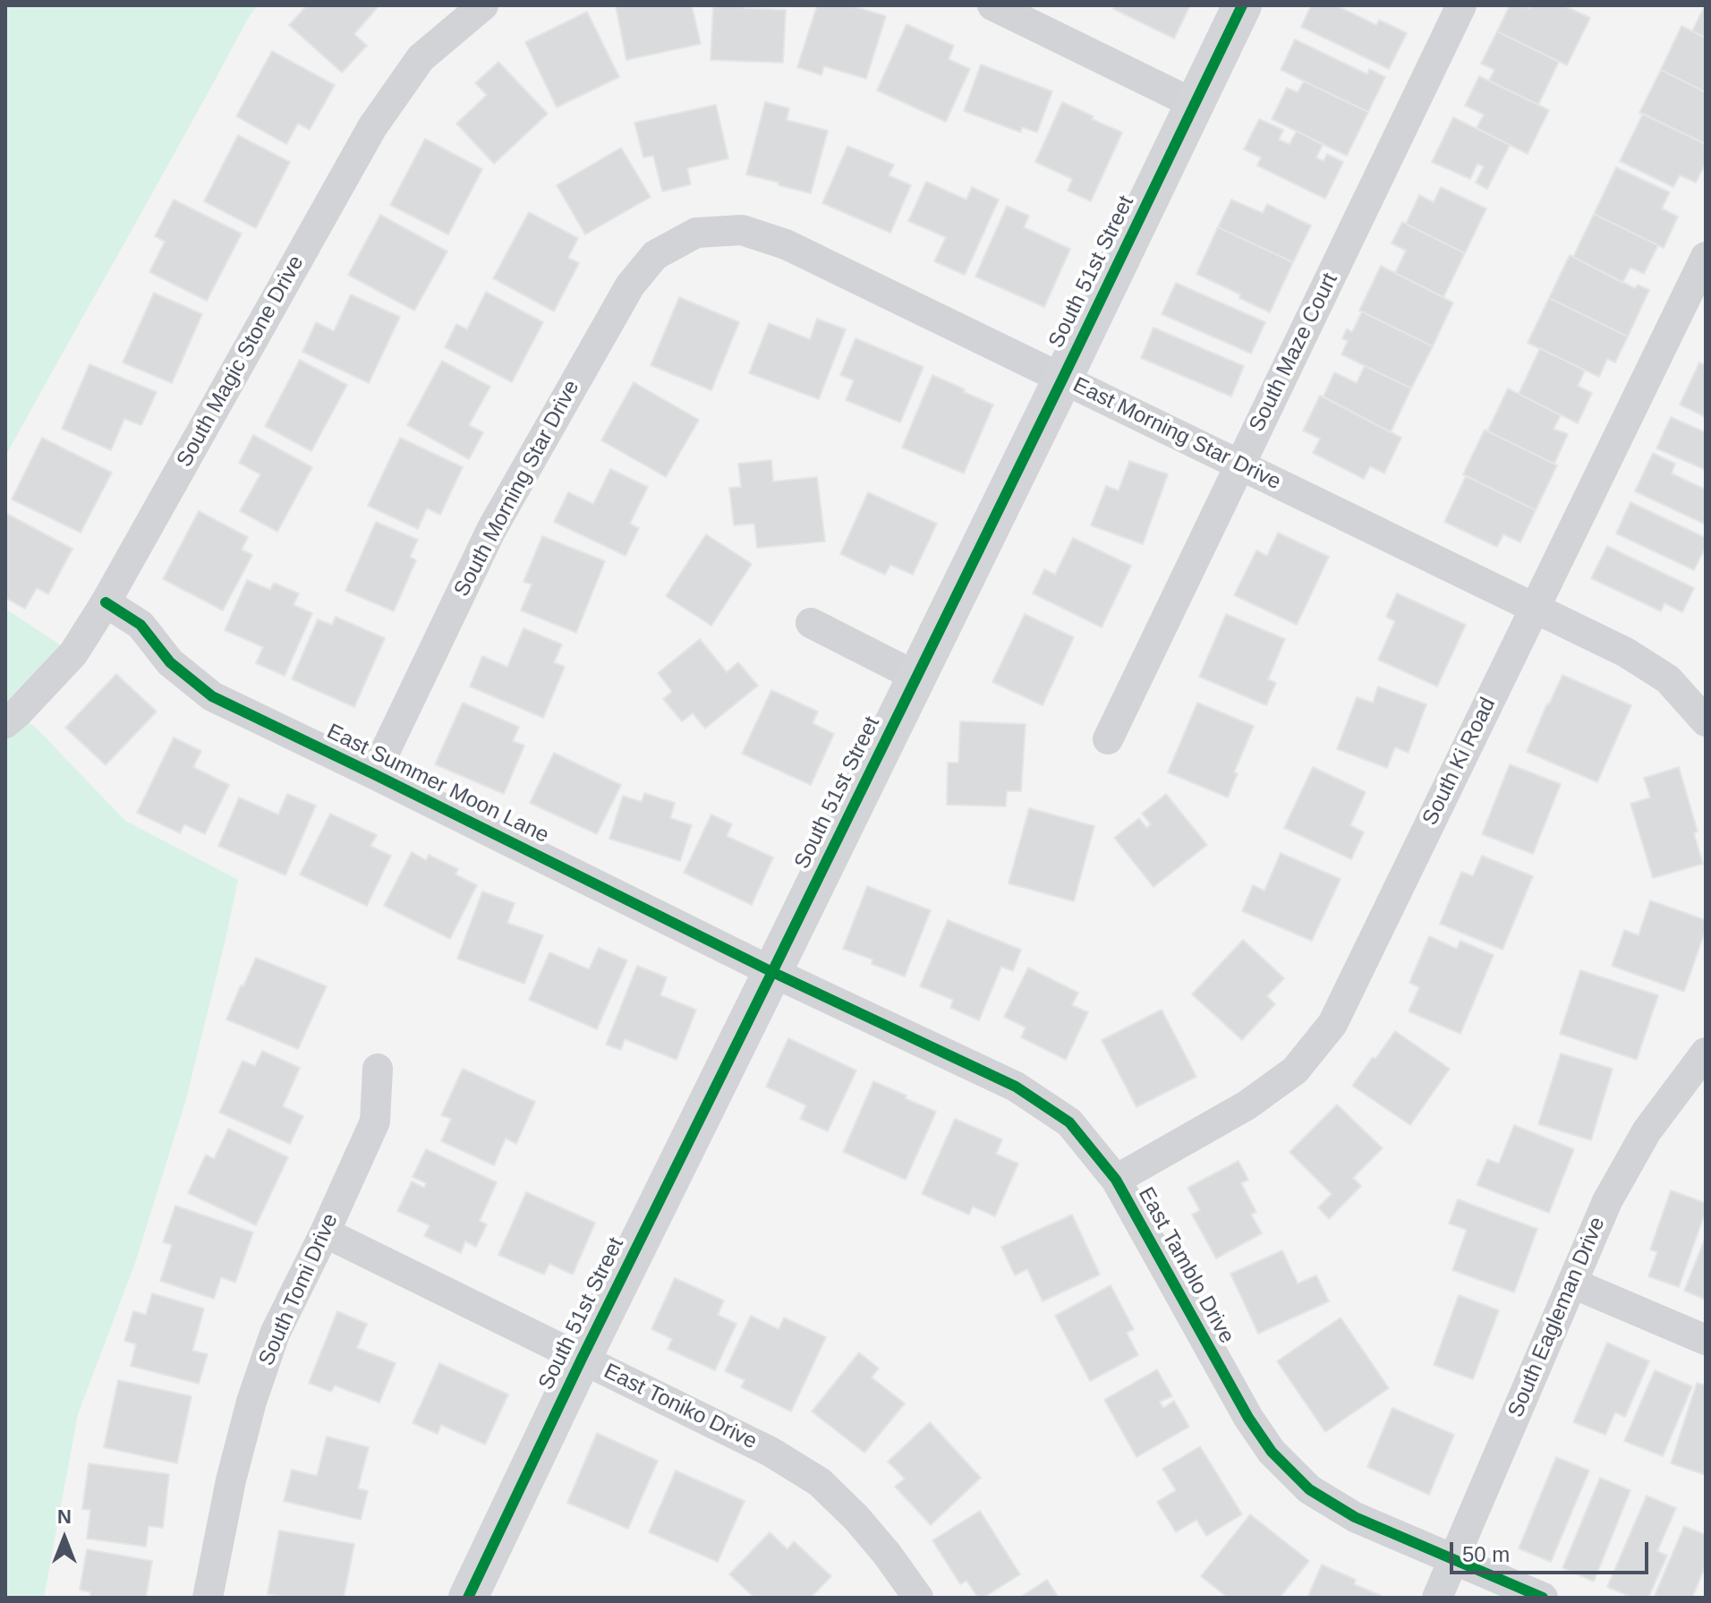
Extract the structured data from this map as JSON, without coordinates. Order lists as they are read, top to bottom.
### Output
{
  "streets": {
    "street": [
      "South 51st Street",
      "South Maze Court",
      "South Magic Stone Drive",
      "East Morning Star Drive",
      "South Morning Star Drive",
      "South Ki Road",
      "East Summer Moon Lane",
      "East Tamblo Drive",
      "South Tomi Drive",
      "South Eagleman Drive",
      "East Toniko Drive"
    ]
  },
  "crossings": [
    ["South 51st Street", "East Morning Star Drive"],
    ["South 51st Street", "East Summer Moon Lane"],
    ["South 51st Street", "East Tamblo Drive"],
    ["South 51st Street", "East Toniko Drive"],
    ["South Maze Court", "East Morning Star Drive"],
    ["South Magic Stone Drive", "East Summer Moon Lane"],
    ["East Morning Star Drive", "South Morning Star Drive"],
    ["East Morning Star Drive", "South Ki Road"],
    ["South Morning Star Drive", "East Summer Moon Lane"],
    ["South Ki Road", "East Tamblo Drive"],
    ["East Summer Moon Lane", "East Tamblo Drive"],
    ["East Tamblo Drive", "South Eagleman Drive"],
    ["South Tomi Drive", "East Toniko Drive"]
  ],
  "scale_bar": "50 m",
  "north": "top"
}
